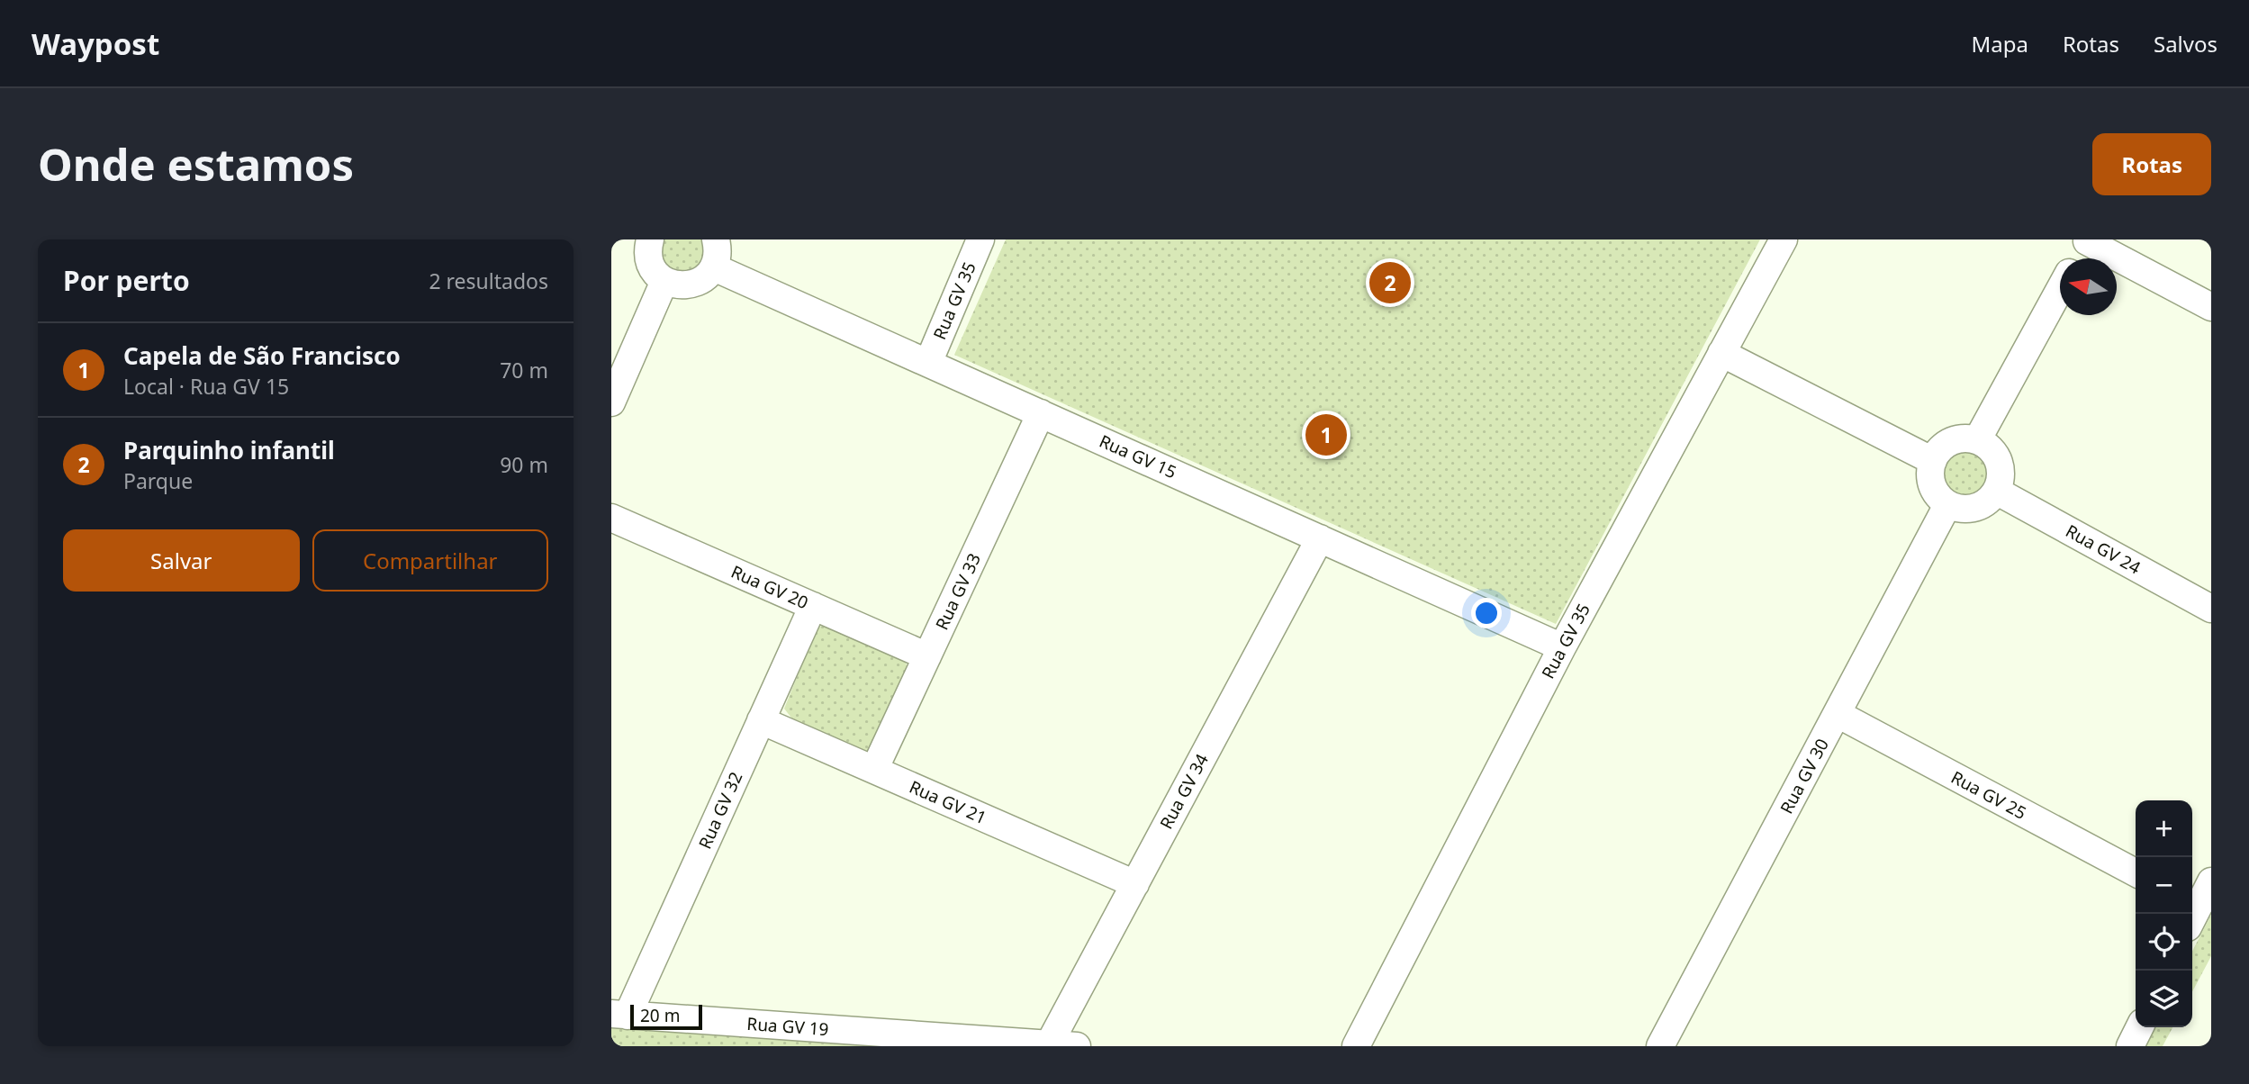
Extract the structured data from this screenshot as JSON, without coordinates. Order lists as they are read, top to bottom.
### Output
{
  "streets": {
    "street": [
      "Rua GV 35",
      "Rua GV 15",
      "Rua GV 24",
      "Rua GV 20",
      "Rua GV 33",
      "Rua GV 30",
      "Rua GV 34",
      "Rua GV 25",
      "Rua GV 21",
      "Rua GV 32",
      "Rua GV 19"
    ]
  },
  "crossings": [
    ["Rua GV 35", "Rua GV 15"],
    ["Rua GV 15", "Rua GV 33"],
    ["Rua GV 15", "Rua GV 34"],
    ["Rua GV 24", "Rua GV 30"],
    ["Rua GV 20", "Rua GV 33"],
    ["Rua GV 20", "Rua GV 32"],
    ["Rua GV 33", "Rua GV 21"],
    ["Rua GV 30", "Rua GV 25"],
    ["Rua GV 34", "Rua GV 21"],
    ["Rua GV 34", "Rua GV 19"],
    ["Rua GV 21", "Rua GV 32"],
    ["Rua GV 32", "Rua GV 19"]
  ],
  "scale_bar": "20 m",
  "north": "left",
  "page": {
    "header": "Waypost",
    "nav": ["Mapa", "Rotas", "Salvos"],
    "buttons": [
      "Rotas",
      ["Salvar", "Compartilhar"]
    ],
    "title": "Onde estamos",
    "heading": ["Por perto", "2 resultados"],
    "pins": ["2", "1"],
    "list": [
      {
        "mark": "1",
        "name": "Capela de São Francisco",
        "note": "Local · Rua GV 15",
        "value": "70 m"
      },
      {
        "mark": "2",
        "name": "Parquinho infantil",
        "note": "Parque",
        "value": "90 m"
      }
    ],
    "map_buttons": ["+", "−"],
    "scale": "20 m"
  }
}
